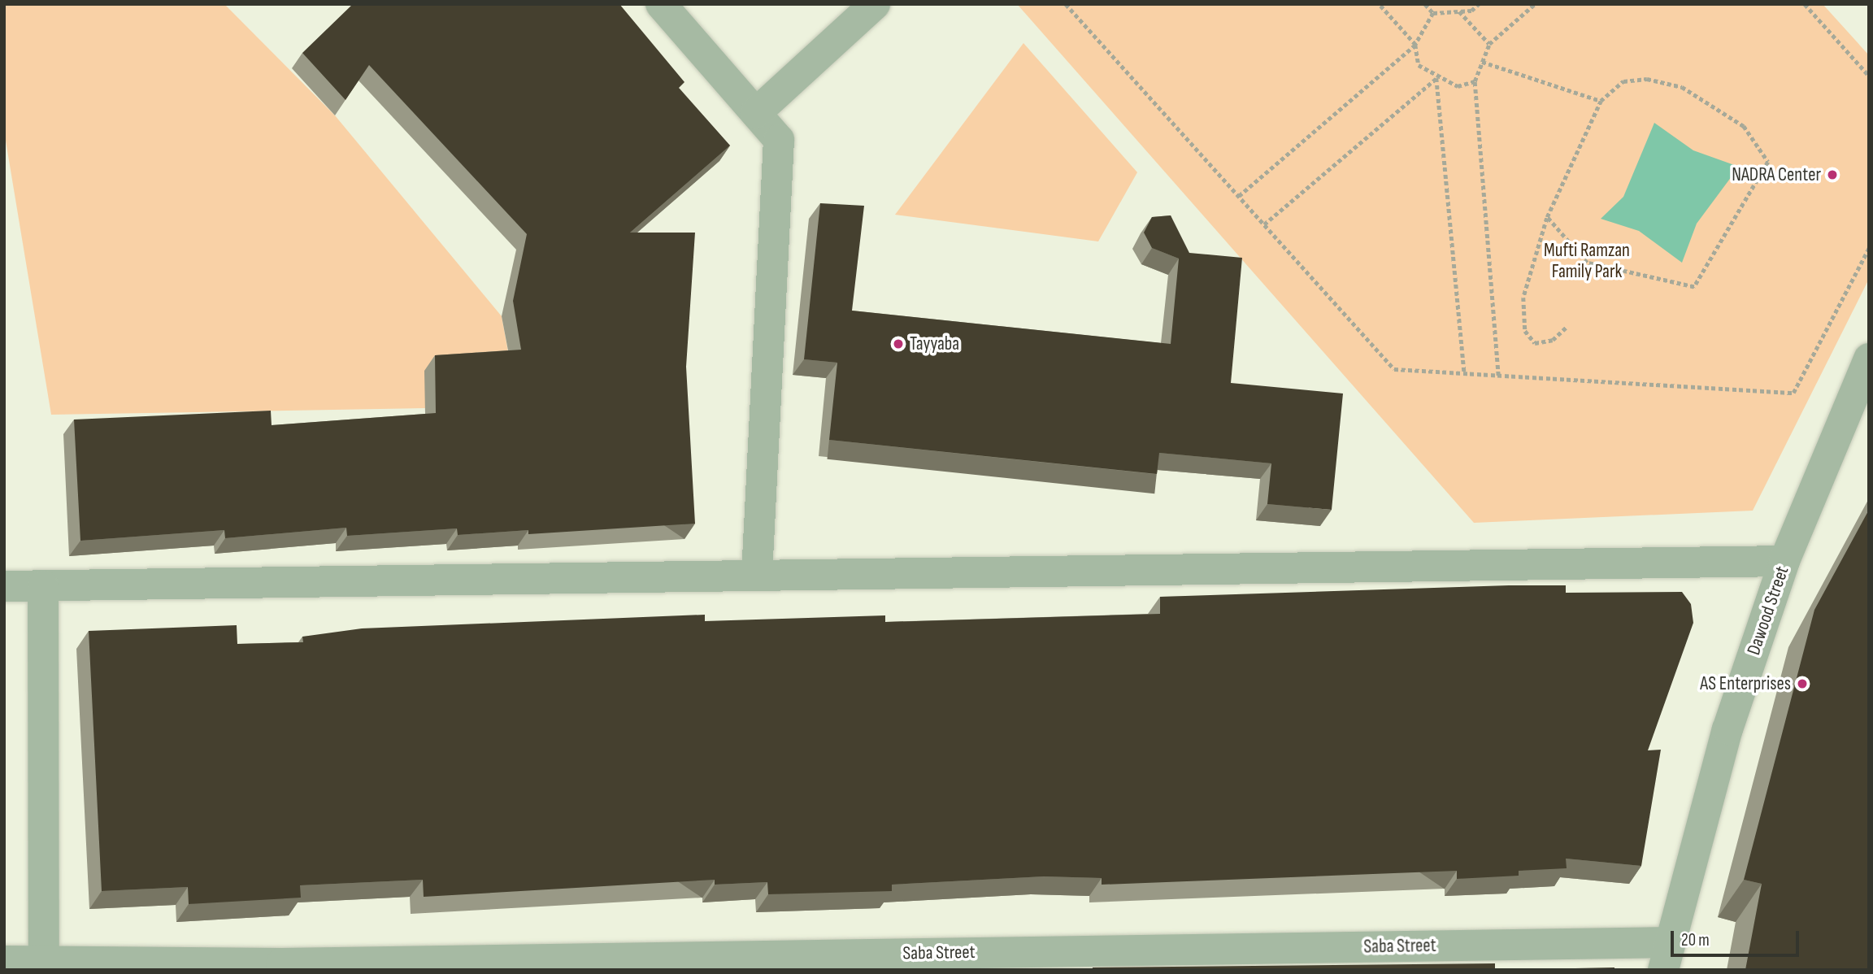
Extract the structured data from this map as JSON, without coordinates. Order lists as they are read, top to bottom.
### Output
{
  "streets": {
    "street": ["Dawood Street", "Saba Street"]
  },
  "crossings": [
    ["Dawood Street", "Saba Street"]
  ],
  "parks": ["Mufti Ramzan Family Park"],
  "places": ["NADRA Center", "Tayyaba", "AS Enterprises"],
  "scale_bar": "20 m"
}
